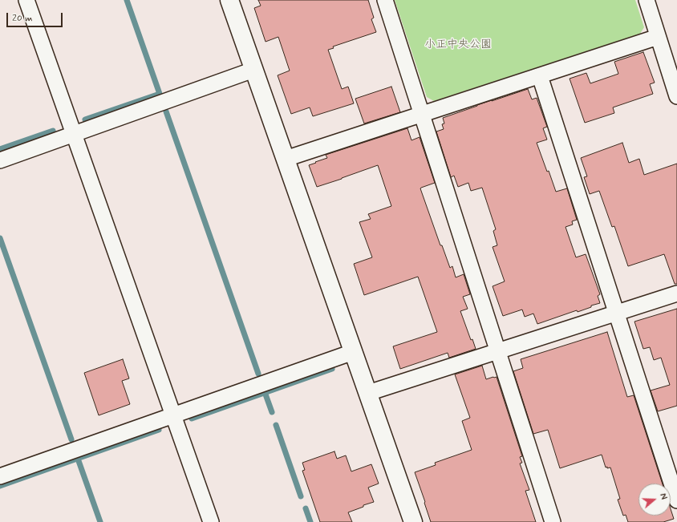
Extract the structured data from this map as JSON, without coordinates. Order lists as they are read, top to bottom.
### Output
{
  "parks": ["小正中央公園"],
  "scale_bar": "20 m",
  "north": "right"
}
